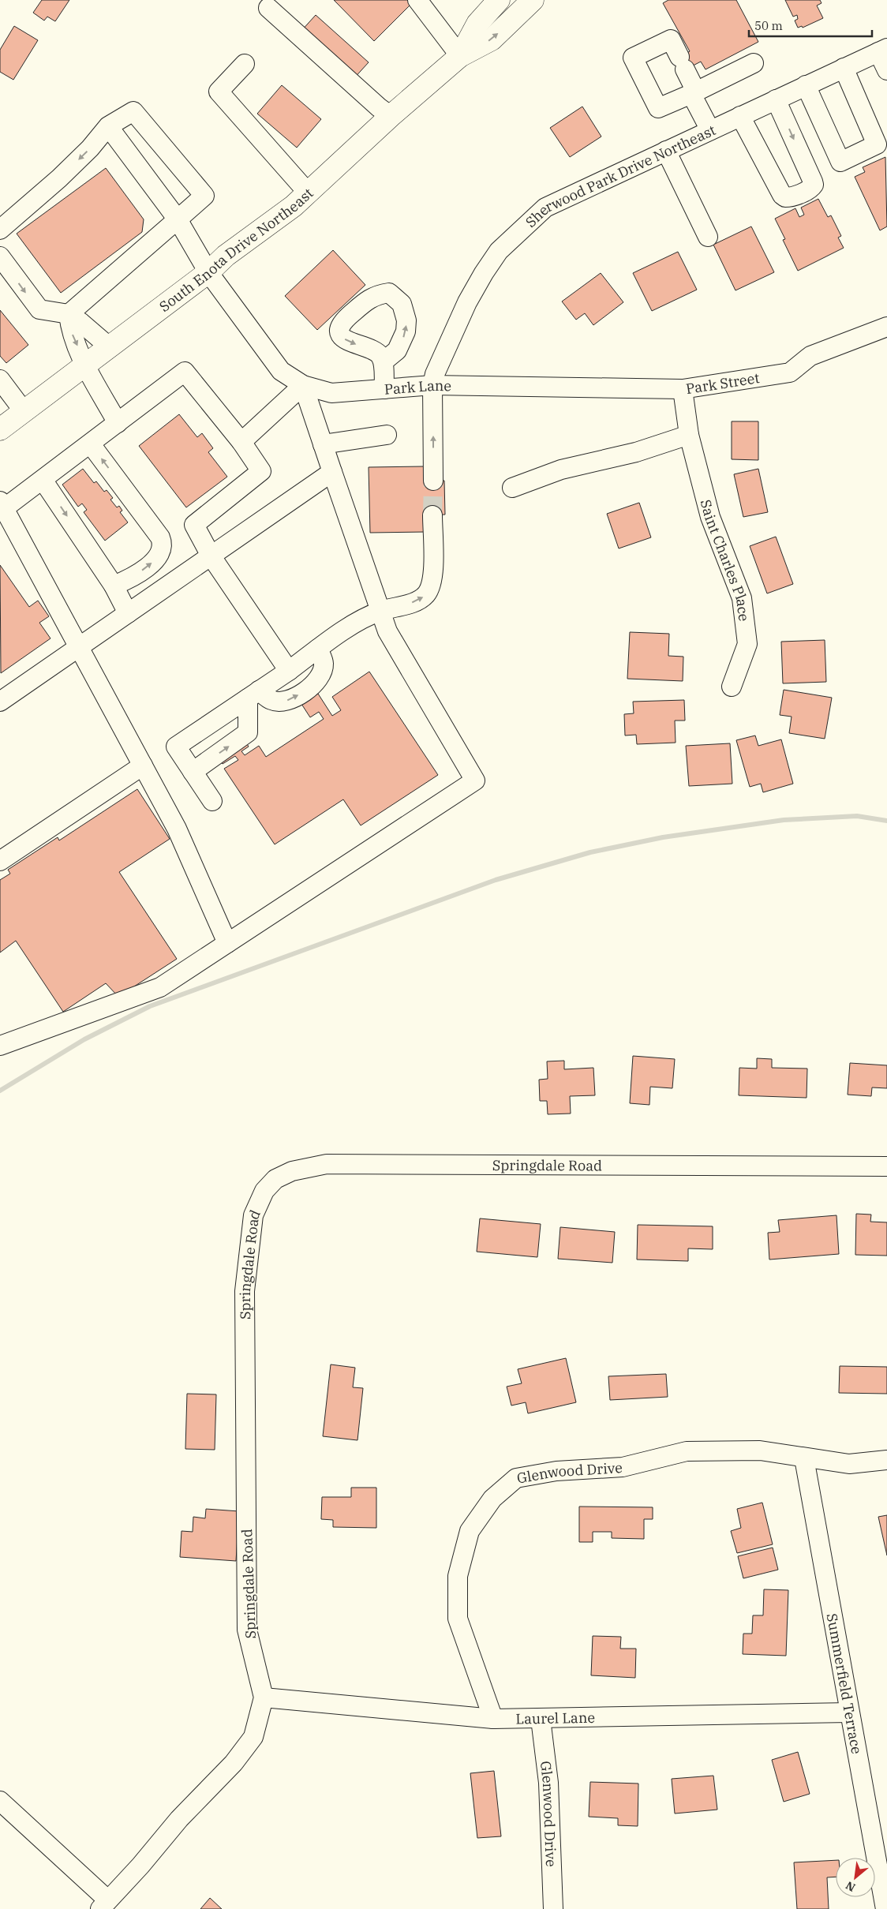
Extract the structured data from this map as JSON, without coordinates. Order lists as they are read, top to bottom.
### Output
{
  "streets": {
    "main road": ["South Enota Drive Northeast"],
    "street": [
      "Sherwood Park Drive Northeast",
      "Park Street",
      "Park Lane",
      "Saint Charles Place",
      "Springdale Road",
      "Glenwood Drive",
      "Summerfield Terrace",
      "Laurel Lane"
    ]
  },
  "crossings": [
    ["Sherwood Park Drive Northeast", "Park Lane"],
    ["South Enota Drive Northeast", "Park Lane"],
    ["Park Street", "Park Lane"],
    ["Park Street", "Saint Charles Place"],
    ["Springdale Road", "Laurel Lane"],
    ["Glenwood Drive", "Summerfield Terrace"],
    ["Glenwood Drive", "Laurel Lane"],
    ["Summerfield Terrace", "Laurel Lane"]
  ],
  "scale_bar": "50 m",
  "north": "bottom left"
}
